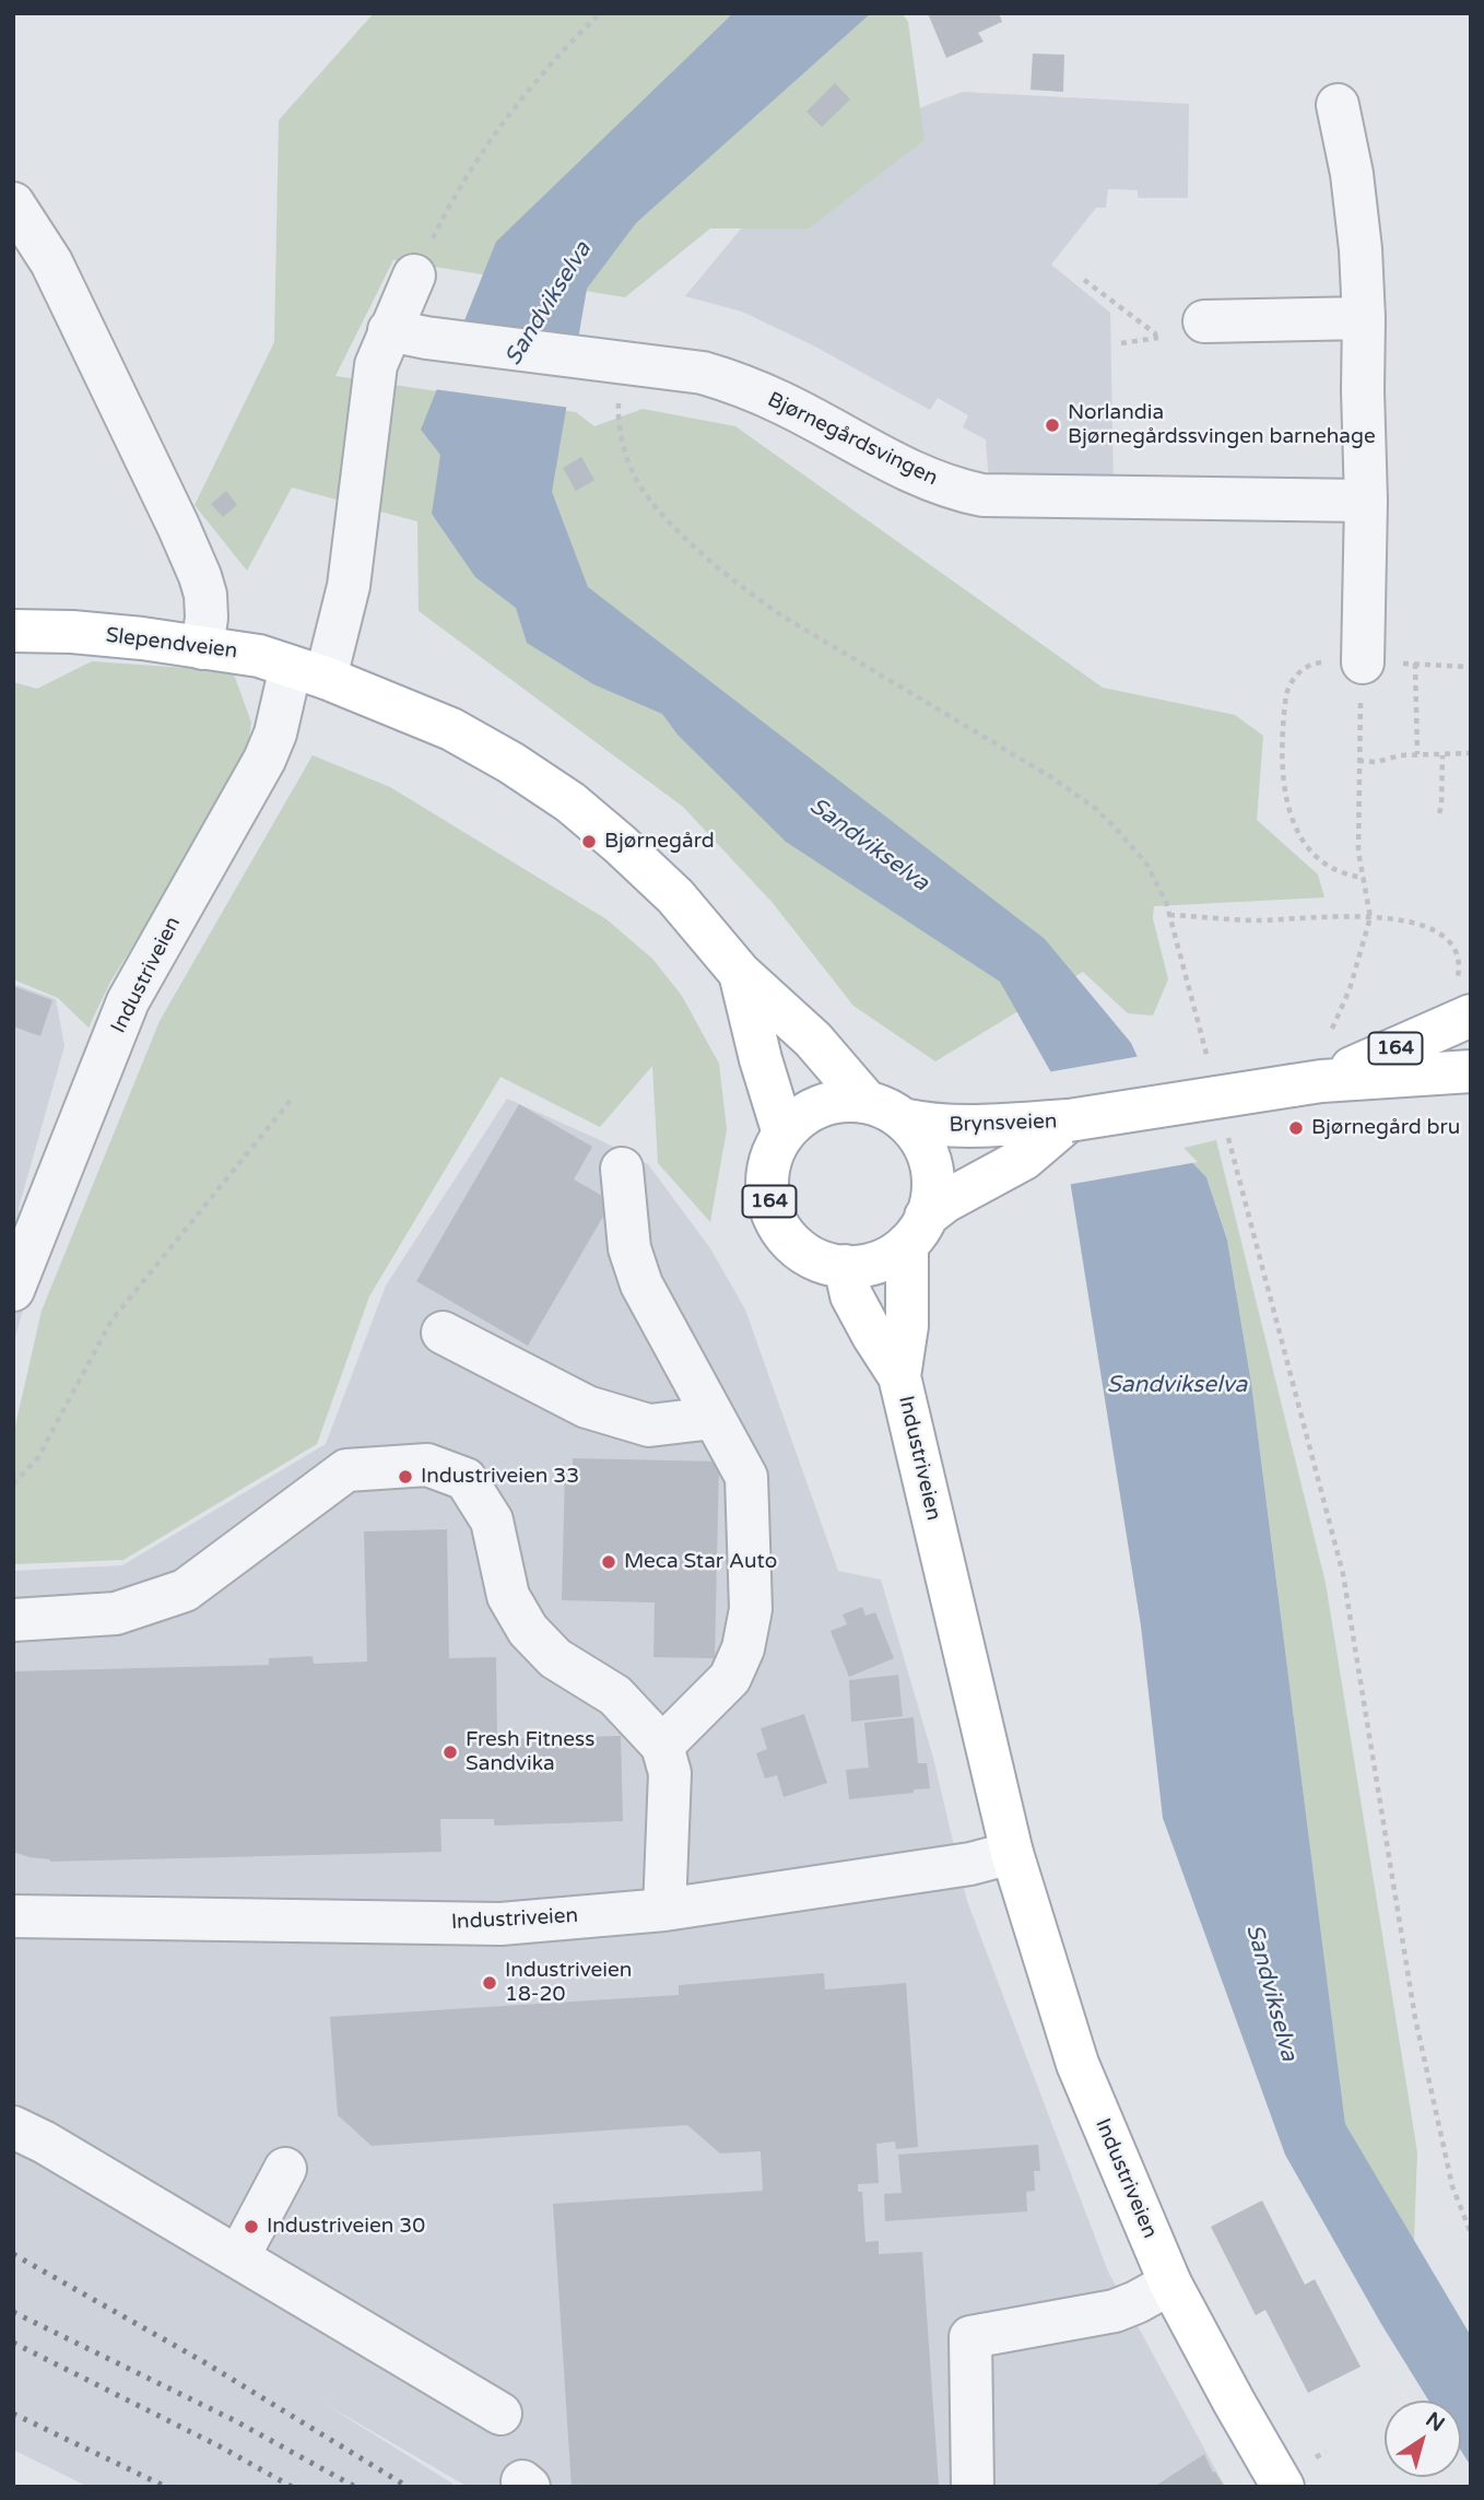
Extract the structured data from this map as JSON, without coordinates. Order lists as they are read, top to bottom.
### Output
{
  "streets": {
    "main road": [
      "Slependveien",
      "Industriveien",
      "164",
      "Brynsveien"
    ],
    "street": ["Bjørnegårdsvingen"]
  },
  "crossings": [
    ["Slependveien", "Industriveien"],
    ["Industriveien", "164"],
    ["Industriveien", "Brynsveien"],
    ["164", "Brynsveien"]
  ],
  "water": ["Sandvikselva"],
  "places": [
    "Norlandia Bjørnegårdssvingen barnehage",
    "Bjørnegård",
    "Bjørnegård bru",
    "Industriveien 33",
    "Meca Star Auto",
    "Fresh Fitness Sandvika",
    "Industriveien 18-20",
    "Industriveien 30"
  ],
  "north": "top right"
}
